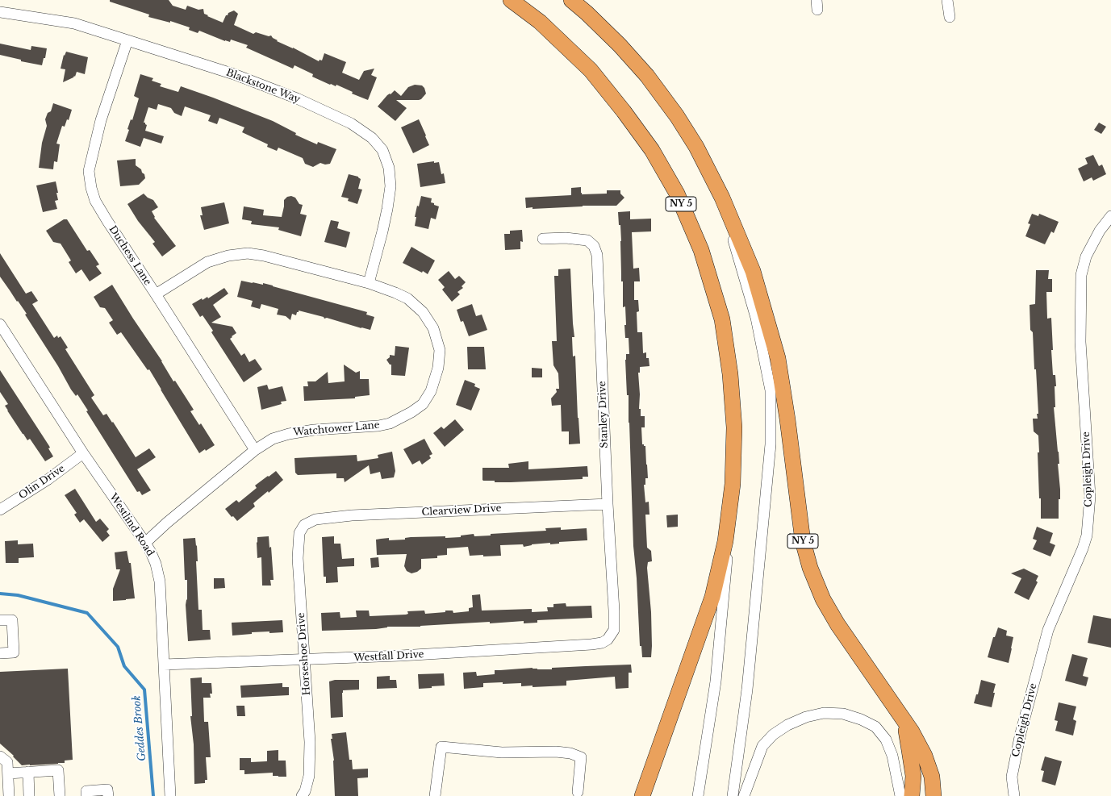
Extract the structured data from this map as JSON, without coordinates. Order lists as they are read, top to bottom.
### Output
{
  "streets": {
    "highway": ["NY 5"],
    "street": [
      "Blackstone Way",
      "Duchess Lane",
      "Stanley Drive",
      "Watchtower Lane",
      "Copleigh Drive",
      "Olin Drive",
      "Clearview Drive",
      "Westlind Road",
      "Horseshoe Drive",
      "Westfall Drive"
    ]
  },
  "crossings": [
    ["Blackstone Way", "Duchess Lane"],
    ["Blackstone Way", "Watchtower Lane"],
    ["Duchess Lane", "Watchtower Lane"],
    ["Stanley Drive", "Clearview Drive"],
    ["Stanley Drive", "Westfall Drive"],
    ["Watchtower Lane", "Westlind Road"],
    ["Olin Drive", "Westlind Road"],
    ["Clearview Drive", "Horseshoe Drive"],
    ["Westlind Road", "Westfall Drive"],
    ["Horseshoe Drive", "Westfall Drive"]
  ],
  "water": ["Geddes Brook"]
}
